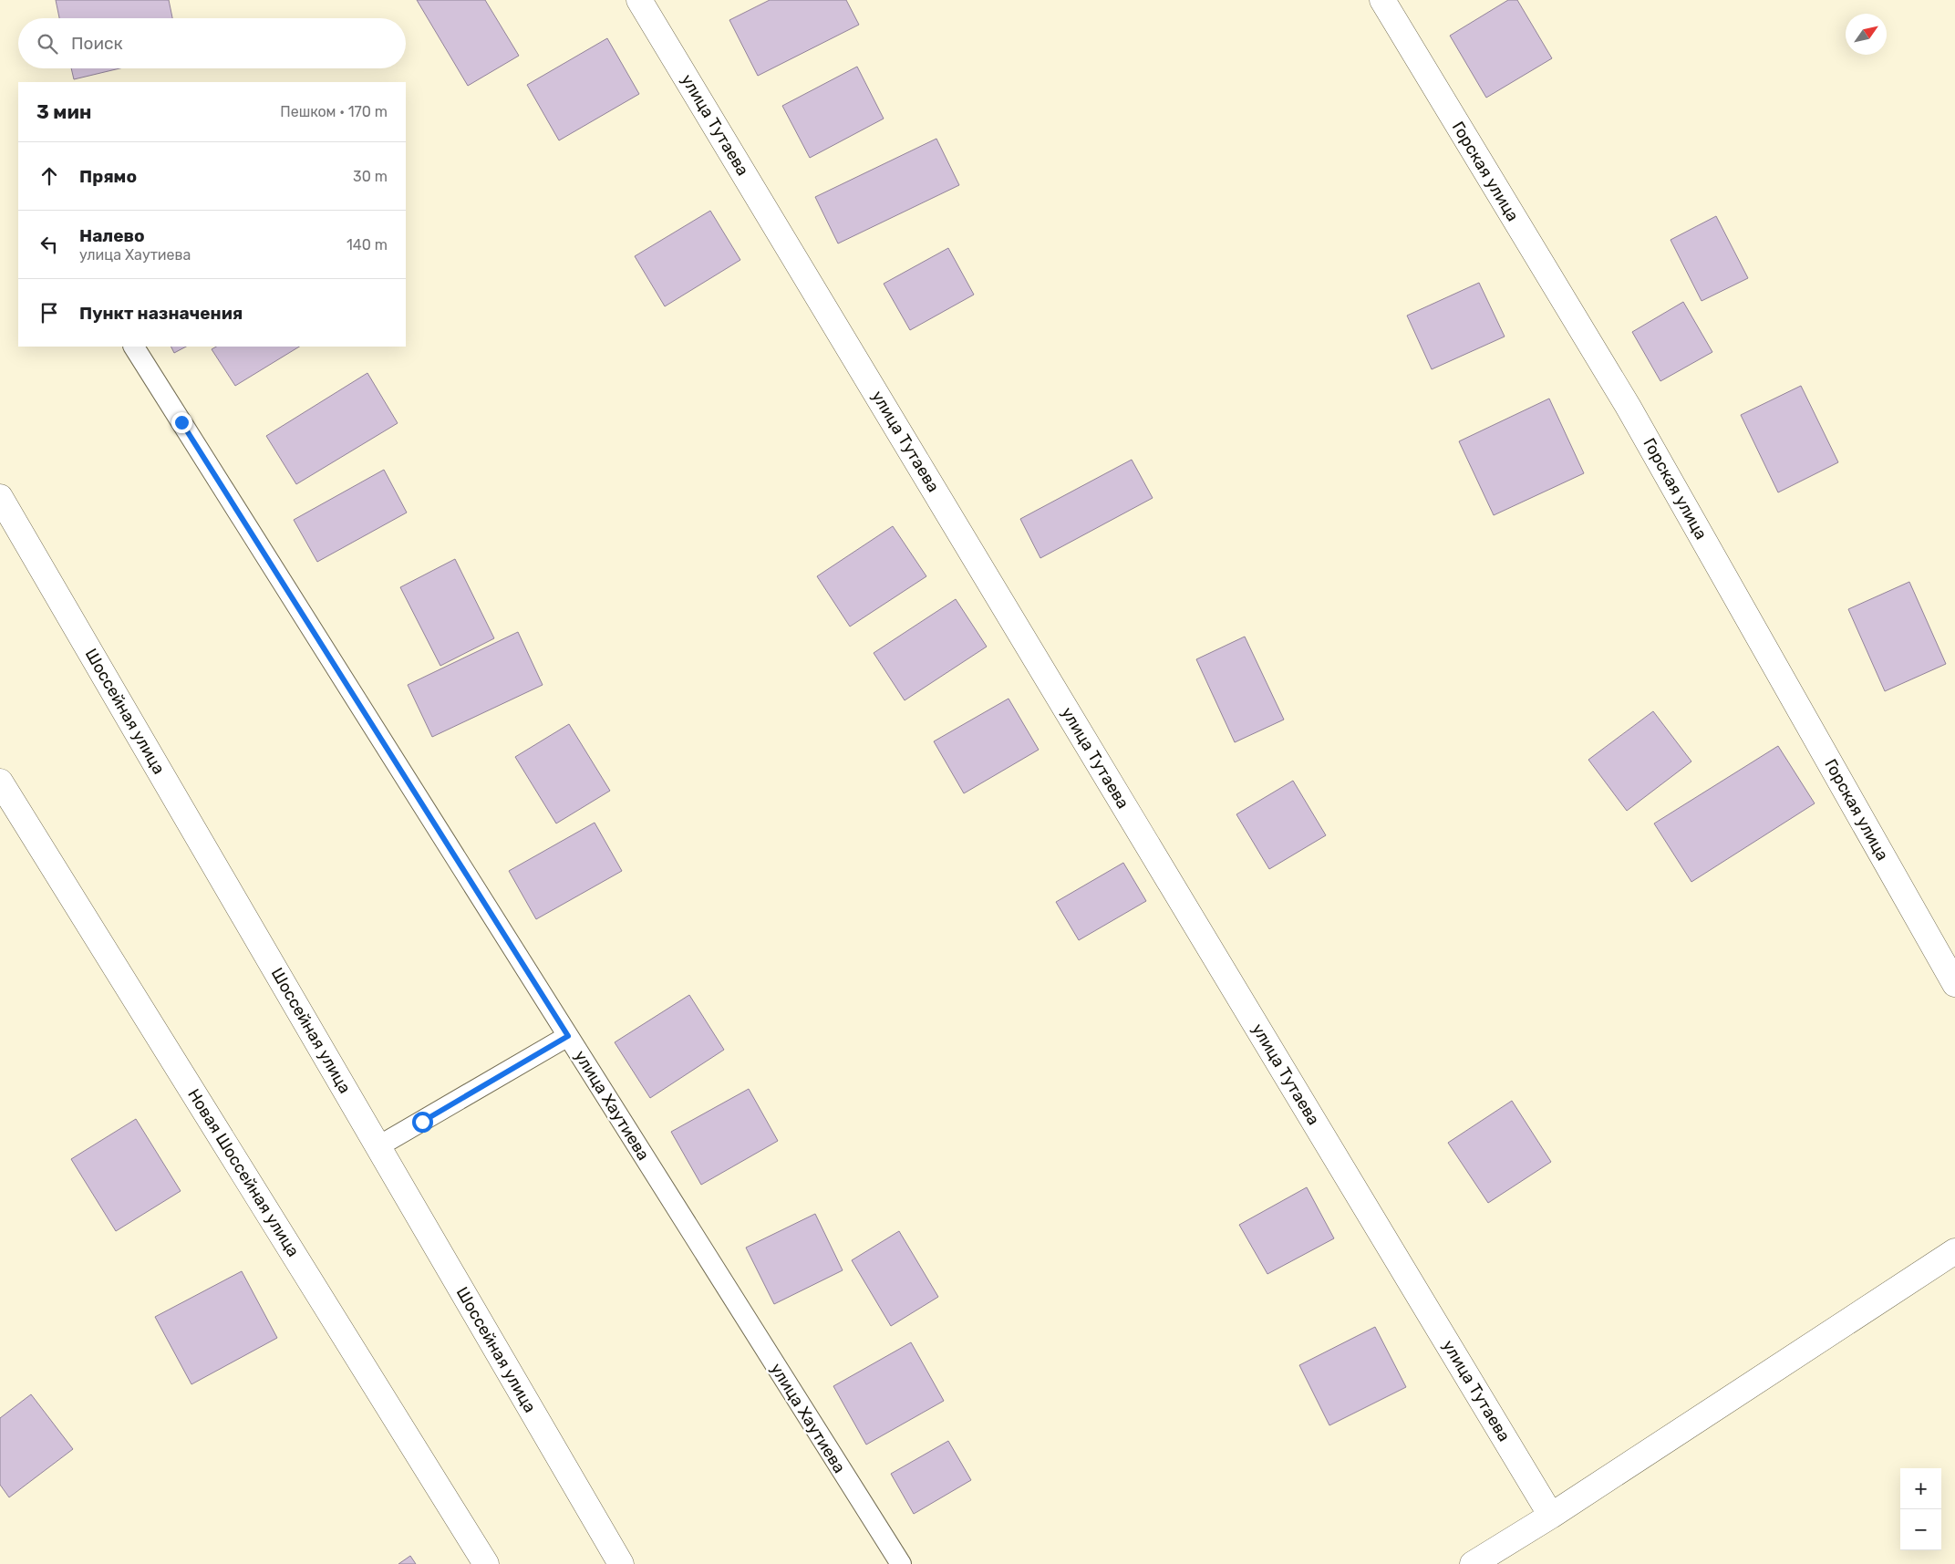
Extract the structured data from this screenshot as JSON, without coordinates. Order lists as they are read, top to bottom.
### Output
{
  "streets": {
    "street": [
      "улица Тутаева",
      "Горская улица",
      "Шоссейная улица",
      "Новая Шоссейная улица"
    ],
    "lane": ["улица Хаутиева"]
  },
  "north": "top right",
  "page": {
    "search": "Поиск",
    "heading": ["3 мин", "Пешком · 170 m"],
    "list": [
      ["Прямо", "30 m"],
      ["Налево", "улица Хаутиева", "140 m"],
      "Пункт назначения"
    ],
    "map_buttons": ["+", "−"]
  }
}
